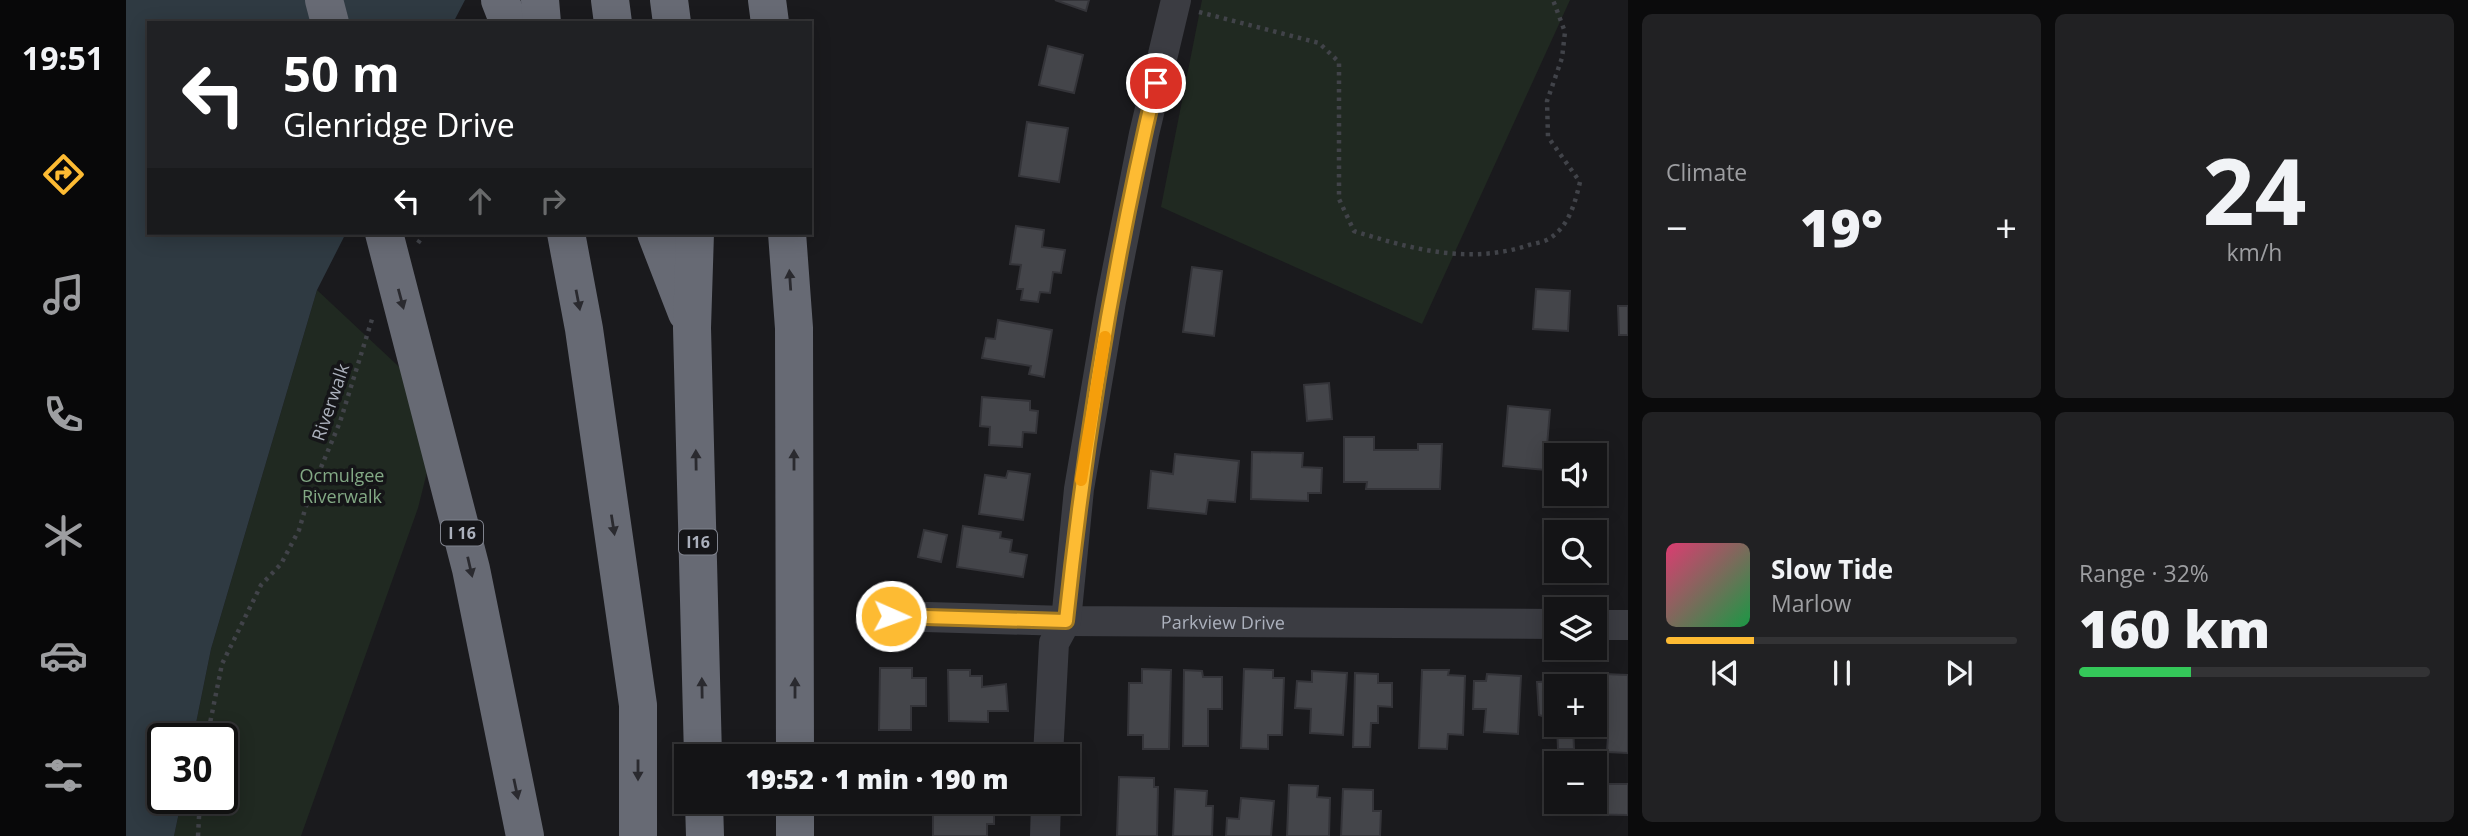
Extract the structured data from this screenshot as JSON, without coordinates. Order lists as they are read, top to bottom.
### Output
{
  "streets": {
    "highway": ["I 16", "I16"],
    "street": ["Parkview Drive"],
    "path": ["Riverwalk"]
  },
  "parks": ["Ocmulgee Riverwalk"],
  "page": {
    "tabs": "19:51",
    "tile": [
      "Climate",
      ["24", "km/h"],
      ["Range · 32%", "160 km"]
    ],
    "turn": ["50 m", "Glenridge Drive"],
    "heat": ["−", "19°", "+"],
    "map_buttons": ["+", "−"],
    "song": ["Slow Tide", "Marlow"],
    "limit": "30",
    "trip": "19:52 · 1 min · 190 m"
  }
}
